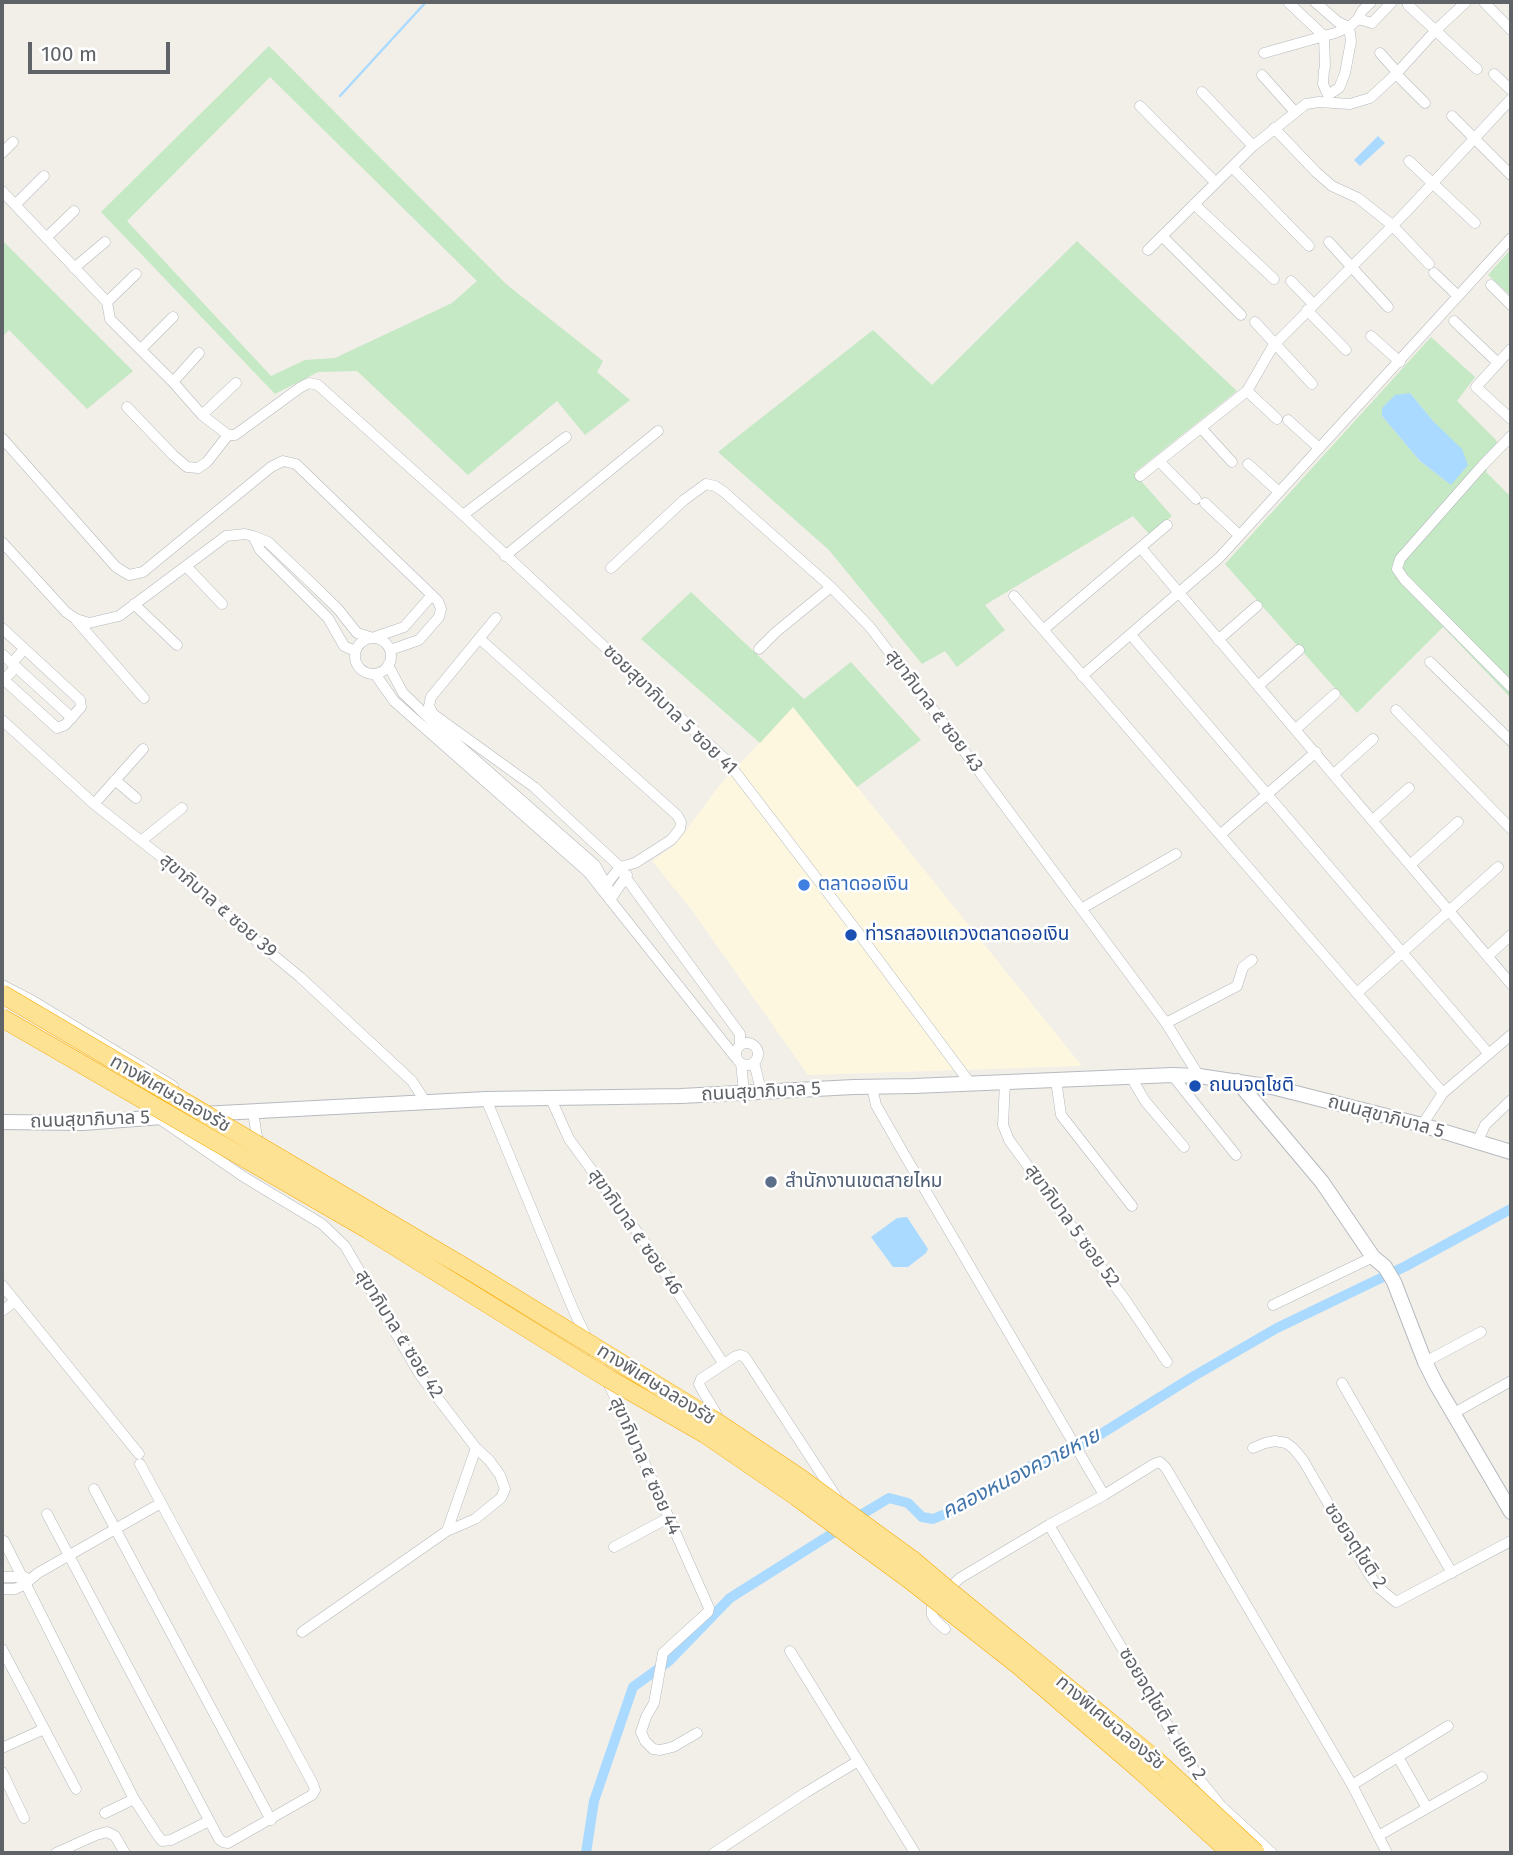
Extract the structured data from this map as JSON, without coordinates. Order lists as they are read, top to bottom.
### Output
{
  "streets": {
    "highway": ["ทางพิเศษฉลองรัช"],
    "main road": ["ถนนสุขาภิบาล 5"],
    "street": [
      "ซอยสุขาภิบาล 5 ซอย 41",
      "สุขาภิบาล ๕ ซอย 43",
      "สุขาภิบาล ๕ ซอย 39",
      "สุขาภิบาล 5 ซอย 52",
      "สุขาภิบาล ๕ ซอย 46",
      "สุขาภิบาล ๕ ซอย 42",
      "สุขาภิบาล ๕ ซอย 44",
      "ซอยจตุโชติ 2",
      "ซอยจตุโชติ 4 แยก 2"
    ]
  },
  "crossings": [
    ["ซอยสุขาภิบาล 5 ซอย 41", "ถนนสุขาภิบาล 5"],
    ["สุขาภิบาล ๕ ซอย 43", "ถนนสุขาภิบาล 5"],
    ["สุขาภิบาล ๕ ซอย 39", "ถนนสุขาภิบาล 5"],
    ["ถนนสุขาภิบาล 5", "สุขาภิบาล 5 ซอย 52"],
    ["ถนนสุขาภิบาล 5", "สุขาภิบาล ๕ ซอย 46"],
    ["ถนนสุขาภิบาล 5", "สุขาภิบาล ๕ ซอย 42"],
    ["ถนนสุขาภิบาล 5", "สุขาภิบาล ๕ ซอย 44"]
  ],
  "water": ["คลองหนองควายหาย"],
  "places": [
    "ตลาดออเงิน",
    "ท่ารถสองแถวงตลาดออเงิน",
    "ถนนจตุโชติ",
    "สำนักงานเขตสายไหม"
  ],
  "scale_bar": "100 m"
}
